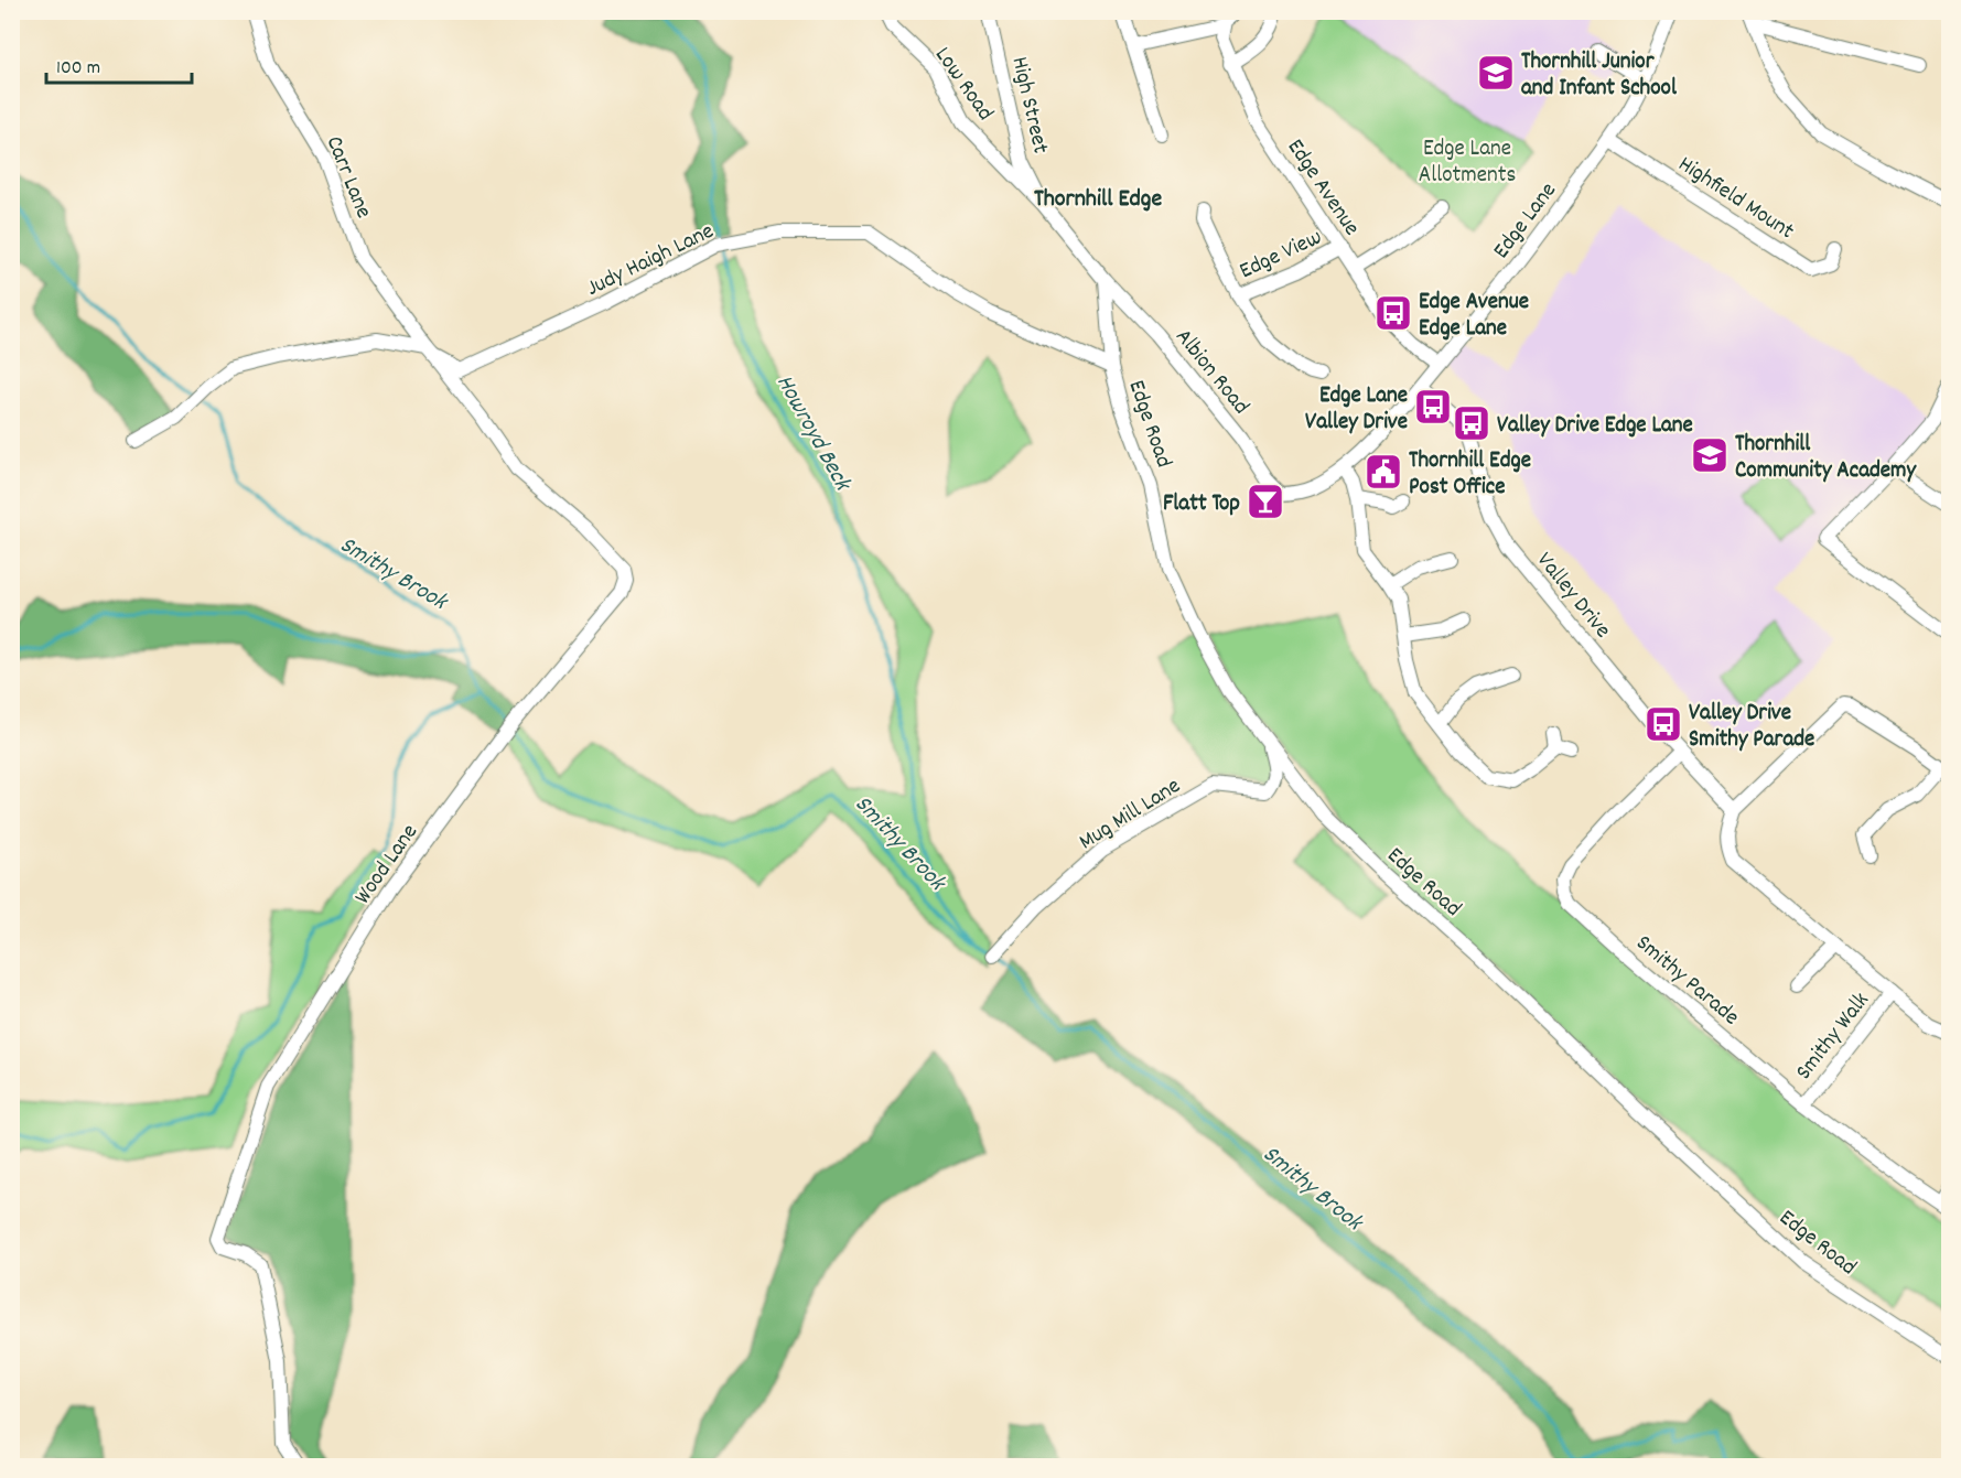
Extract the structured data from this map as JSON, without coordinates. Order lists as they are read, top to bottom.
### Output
{
  "streets": {
    "street": [
      "Low Road",
      "High Street",
      "Carr Lane",
      "Edge Avenue",
      "Highfield Mount",
      "Edge Lane",
      "Edge View",
      "Judy Haigh Lane",
      "Albion Road",
      "Edge Road",
      "Valley Drive",
      "Mug Mill Lane",
      "Wood Lane",
      "Smithy Parade",
      "Smithy Walk"
    ]
  },
  "crossings": [
    ["Low Road", "High Street"],
    ["Low Road", "Albion Road"],
    ["High Street", "Albion Road"],
    ["Edge Avenue", "Edge Lane"],
    ["Edge Avenue", "Edge View"],
    ["Highfield Mount", "Edge Lane"],
    ["Edge Lane", "Albion Road"],
    ["Edge Lane", "Valley Drive"],
    ["Judy Haigh Lane", "Edge Road"],
    ["Judy Haigh Lane", "Wood Lane"],
    ["Albion Road", "Edge Road"],
    ["Edge Road", "Mug Mill Lane"],
    ["Valley Drive", "Smithy Parade"],
    ["Smithy Parade", "Smithy Walk"]
  ],
  "districts": ["Thornhill Edge"],
  "water": ["Howroyd Beck", "Smithy Brook"],
  "parks": ["Edge Lane Allotments"],
  "places": {
    "school or university": ["Thornhill Junior and Infant School", "Thornhill Community Academy"],
    "bus stop": [
      "Edge Avenue Edge Lane",
      "Edge Lane Valley Drive",
      "Valley Drive Edge Lane",
      "Valley Drive Smithy Parade"
    ],
    "public building": ["Thornhill Edge Post Office"],
    "bar": ["Flatt Top"]
  },
  "scale_bar": "100 m"
}
